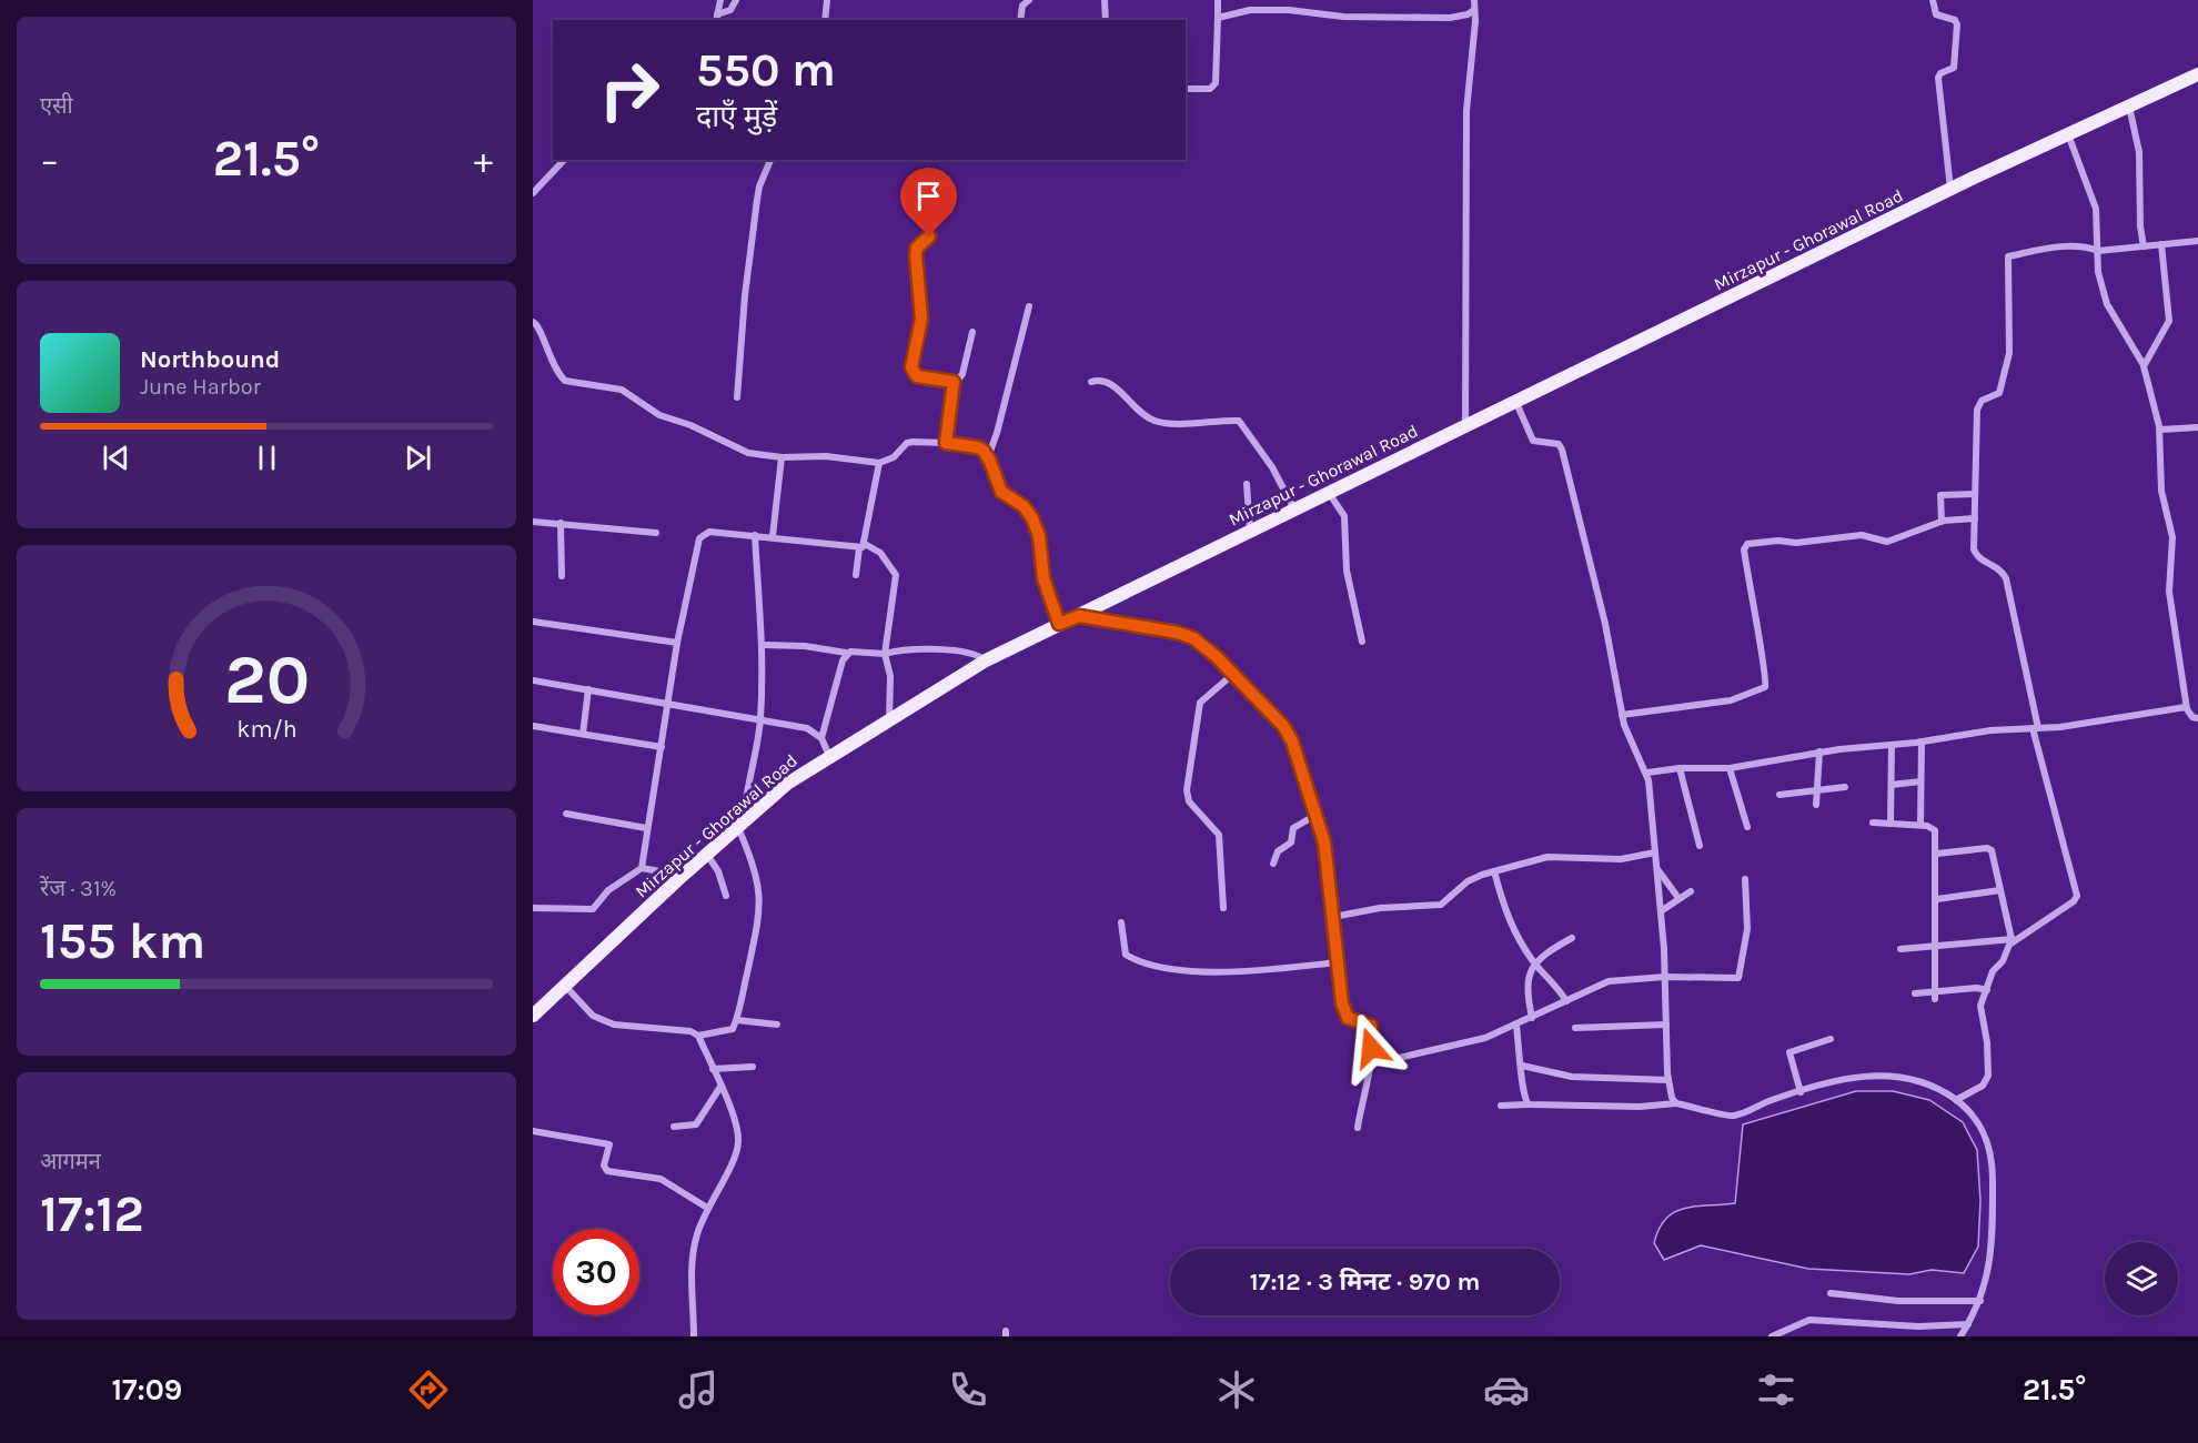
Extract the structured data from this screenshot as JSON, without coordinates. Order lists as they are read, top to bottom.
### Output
{
  "streets": {
    "main road": ["Mirzapur - Ghorawal Road"]
  },
  "page": {
    "tile": [
      "एसी",
      ["रेंज · 31%", "155 km"],
      ["आगमन", "17:12"]
    ],
    "turn": ["550 m", "दाएँ मुड़ें"],
    "heat": ["−", "21.5°", "+"],
    "song": ["Northbound", "June Harbor"],
    "limit": "30",
    "trip": "17:12 · 3 मिनट · 970 m",
    "tabs": ["17:09", "21.5°"],
    "gauge": ["20", "km/h"]
  }
}
